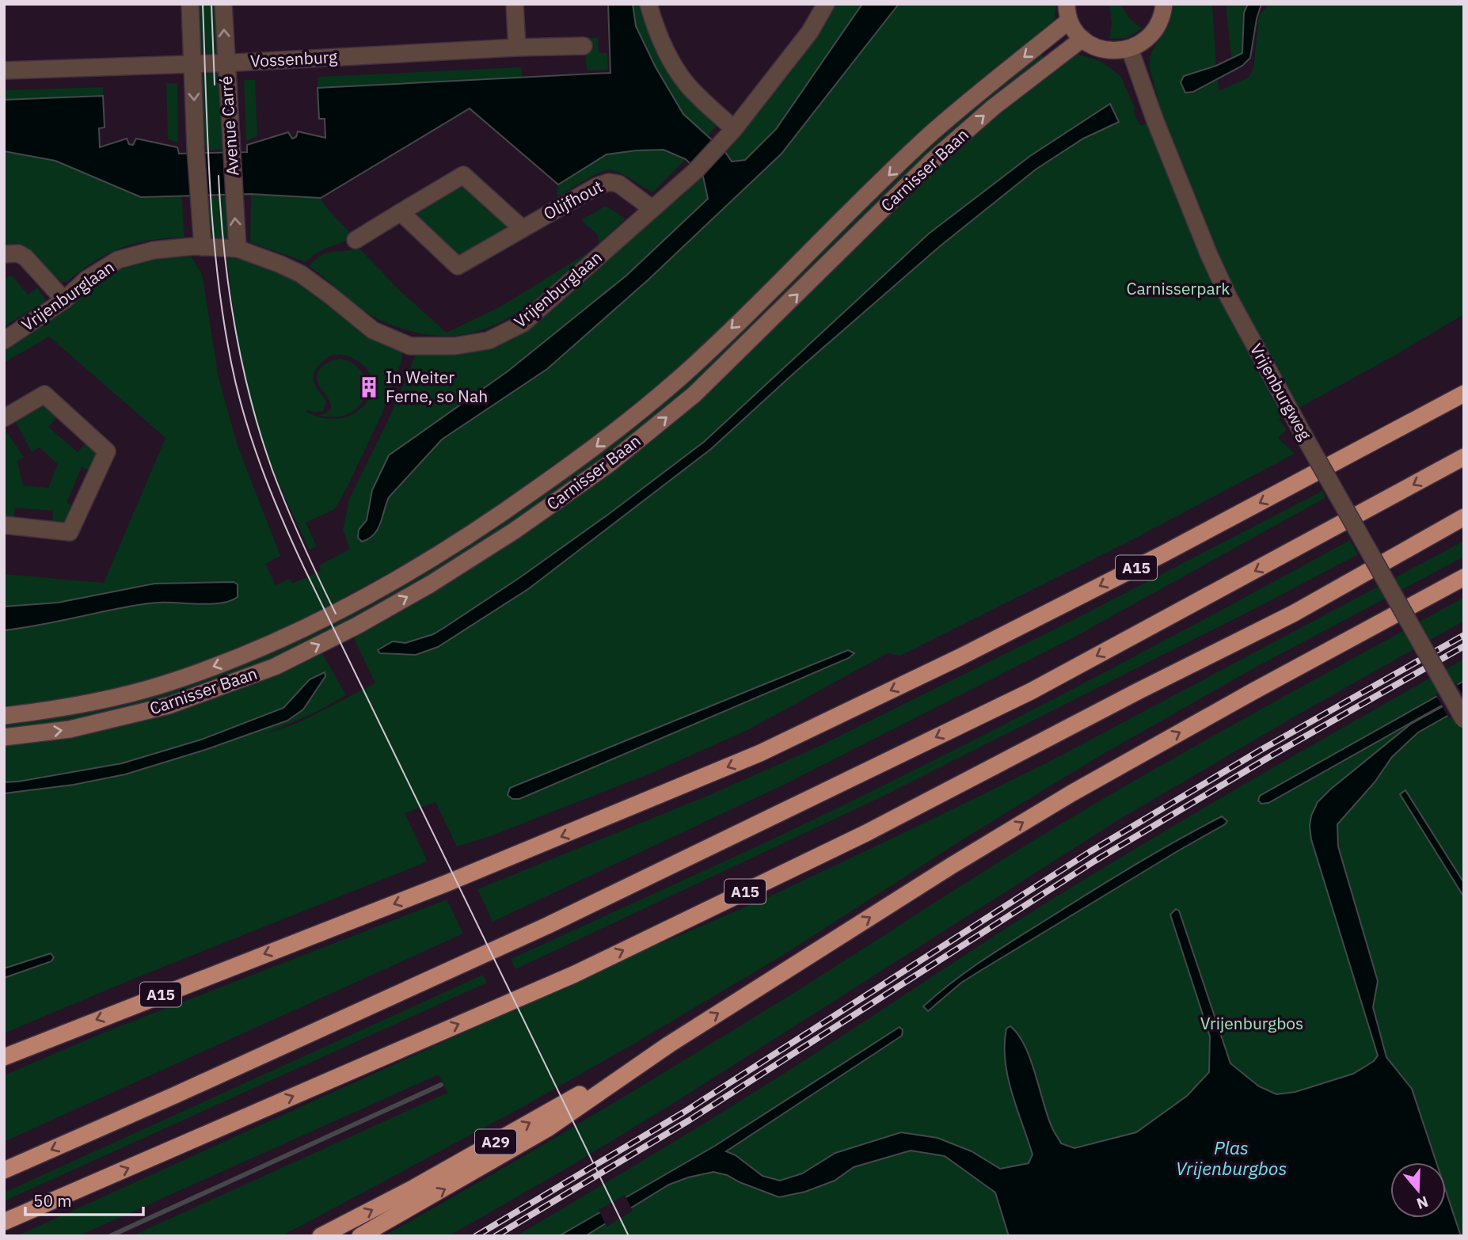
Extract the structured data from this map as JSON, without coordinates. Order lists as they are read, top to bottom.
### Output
{
  "streets": {
    "highway": ["A15", "A29"],
    "main road": ["Carnisser Baan"],
    "street": [
      "Vossenburg",
      "Avenue Carré",
      "Olijfhout",
      "Vrijenburglaan",
      "Vrijenburgweg"
    ]
  },
  "crossings": [
    ["Vossenburg", "Avenue Carré"],
    ["Avenue Carré", "Vrijenburglaan"],
    ["Olijfhout", "Vrijenburglaan"]
  ],
  "water": ["Plas Vrijenburgbos"],
  "parks": ["Carnisserpark", "Vrijenburgbos"],
  "places": {
    "building": ["In Weiter Ferne, so Nah"]
  },
  "scale_bar": "50 m",
  "north": "bottom"
}
